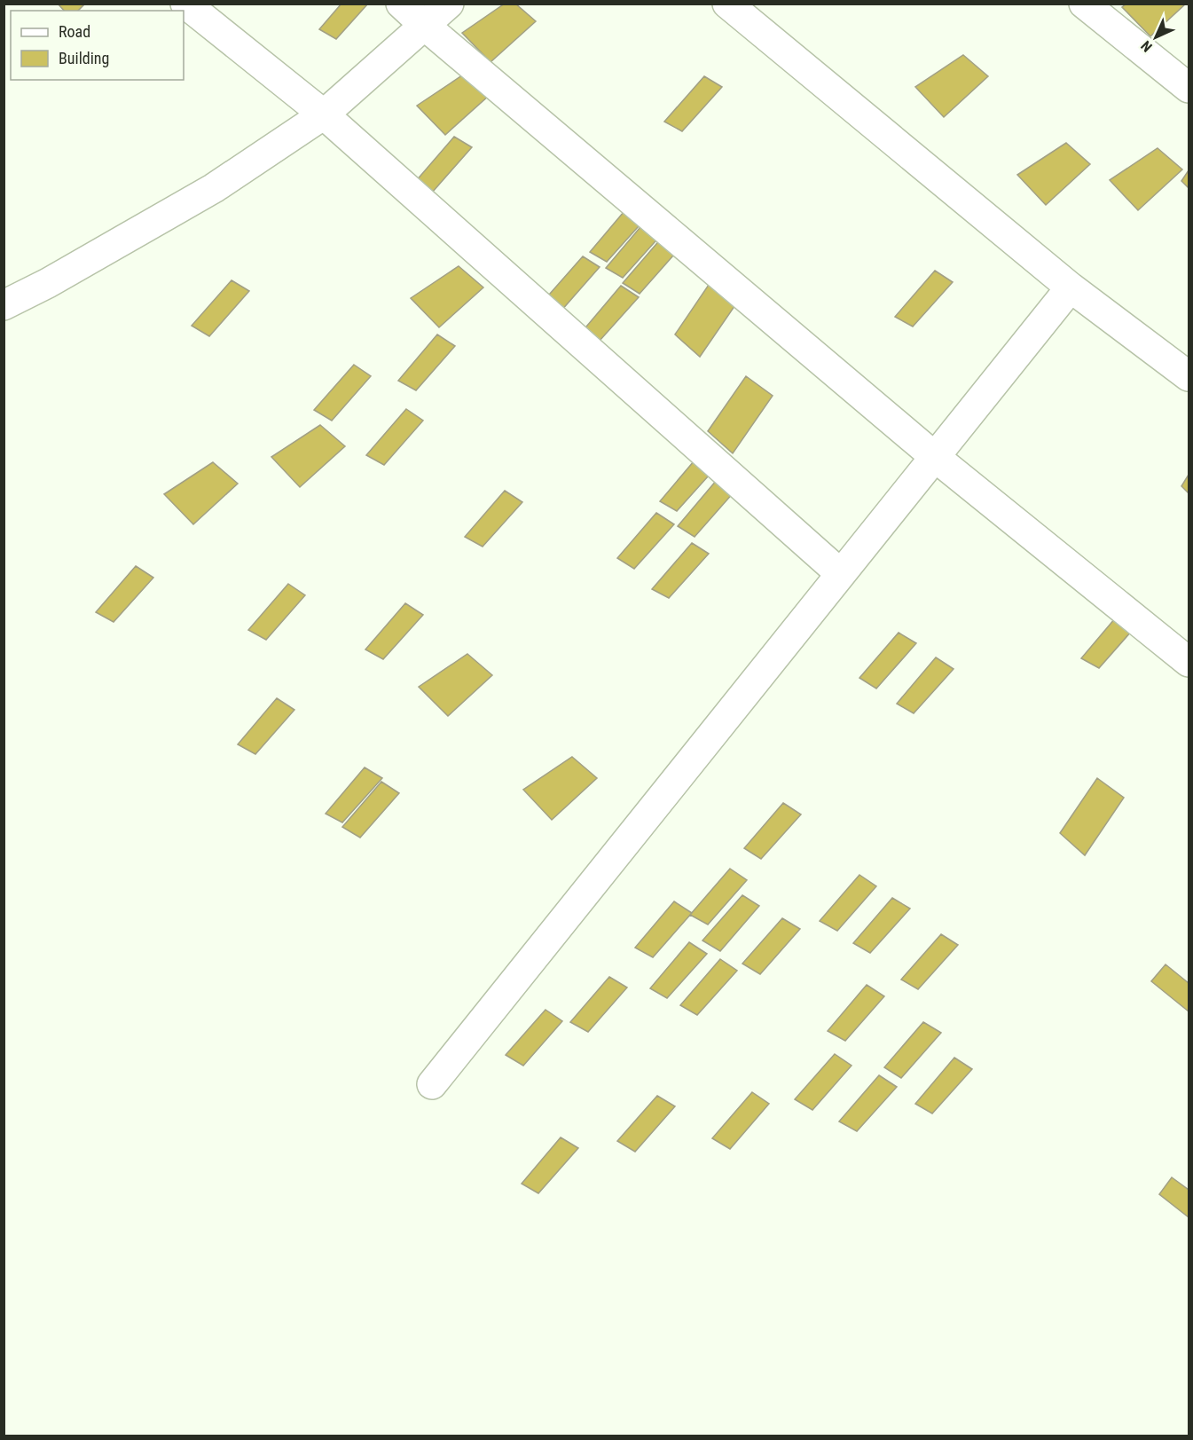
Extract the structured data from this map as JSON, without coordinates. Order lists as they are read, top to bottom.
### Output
{
  "legend": ["Road", "Building"],
  "north": "bottom left"
}
